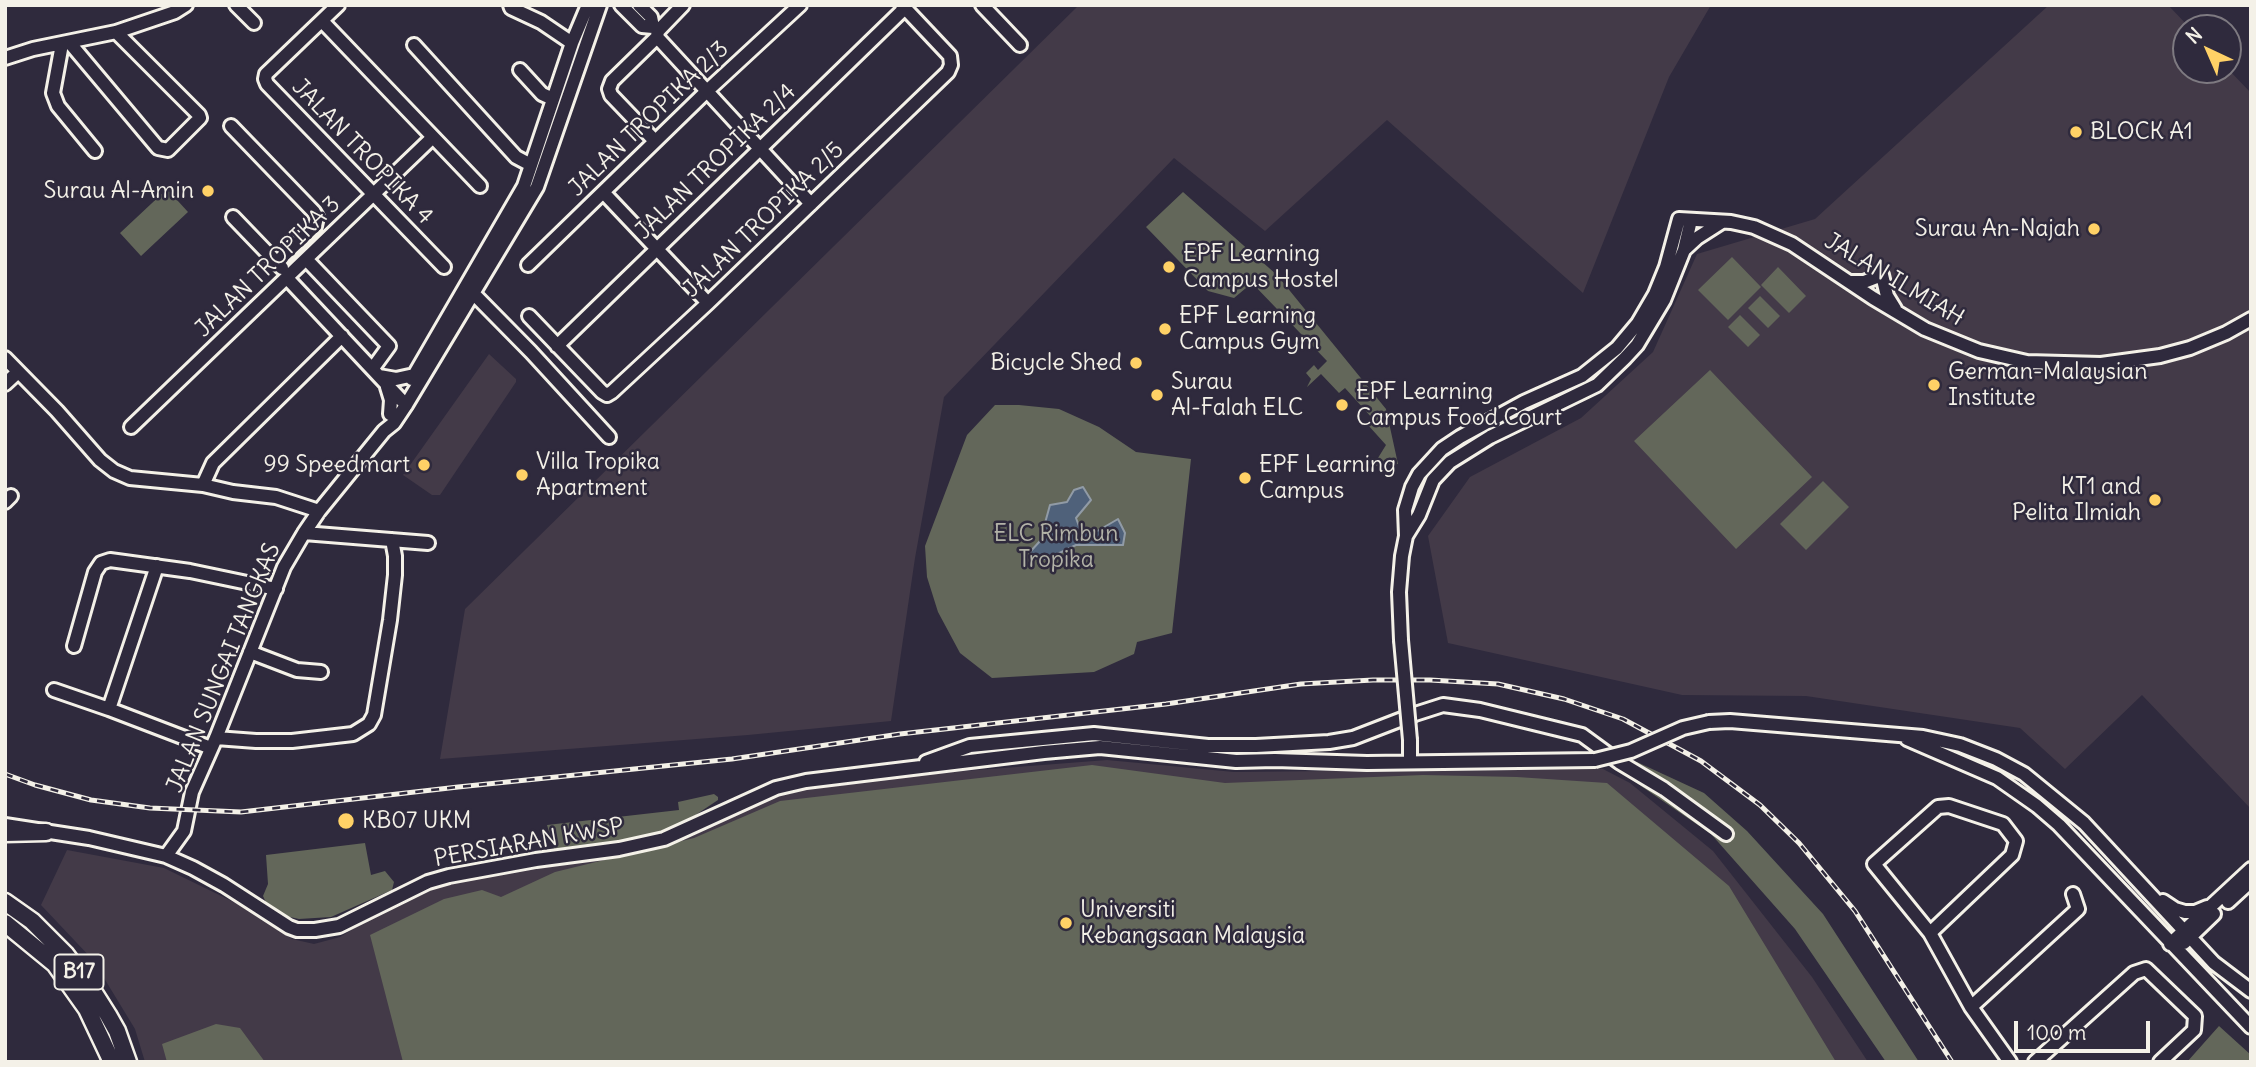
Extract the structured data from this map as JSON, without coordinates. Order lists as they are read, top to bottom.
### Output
{
  "streets": {
    "main road": ["B17"],
    "street": [
      "JALAN TROPIKA 2/3",
      "JALAN TROPIKA 4",
      "JALAN TROPIKA 2/4",
      "JALAN TROPIKA 2/5",
      "JALAN TROPIKA 3",
      "JALAN ILMIAH",
      "JALAN SUNGAI TANGKAS",
      "PERSIARAN KWSP"
    ]
  },
  "crossings": [
    ["JALAN TROPIKA 4", "JALAN TROPIKA 3"],
    ["JALAN TROPIKA 2/4", "JALAN TROPIKA 2/5"],
    ["JALAN SUNGAI TANGKAS", "PERSIARAN KWSP"]
  ],
  "parks": ["ELC Rimbun Tropika"],
  "places": [
    "BLOCK A1",
    "Surau Al-Amin",
    "Surau An-Najah",
    "EPF Learning Campus Hostel",
    "EPF Learning Campus Gym",
    "Bicycle Shed",
    "German-Malaysian Institute",
    "Surau Al-Falah ELC",
    "EPF Learning Campus Food Court",
    "99 Speedmart",
    "Villa Tropika Apartment",
    "EPF Learning Campus",
    "KT1 and Pelita Ilmiah",
    "KB07 UKM",
    "Universiti Kebangsaan Malaysia"
  ],
  "scale_bar": "100 m",
  "north": "top left"
}
